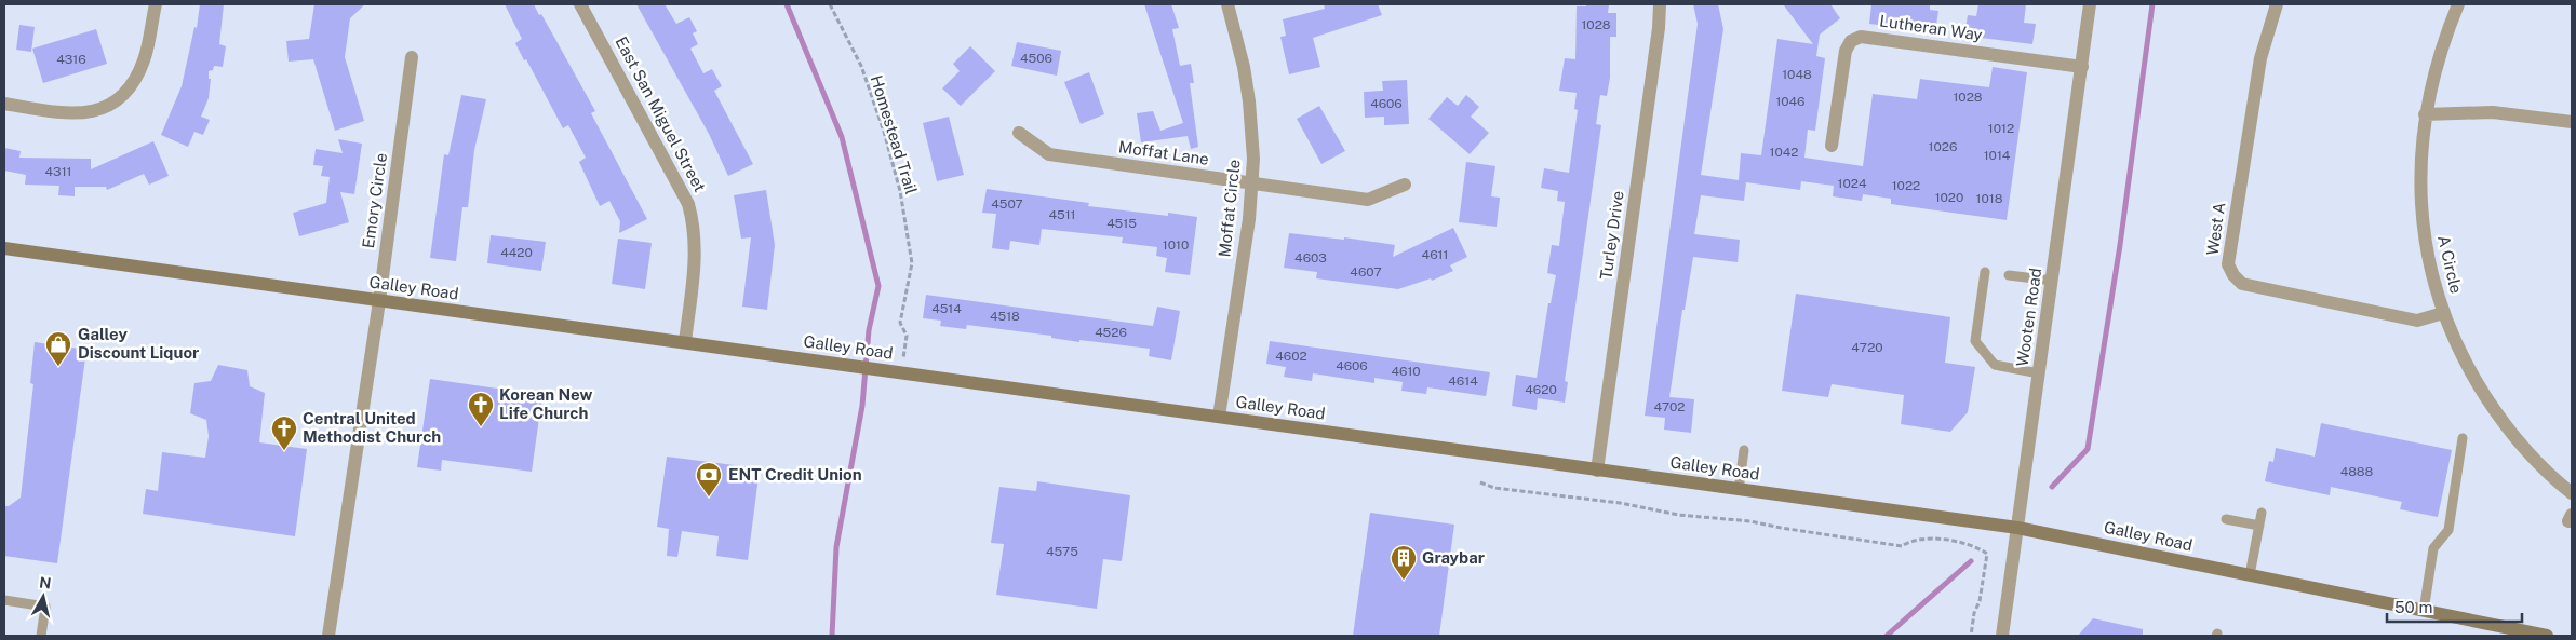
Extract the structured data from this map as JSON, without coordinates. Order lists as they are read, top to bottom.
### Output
{
  "streets": {
    "main road": ["Galley Road"],
    "street": [
      "Lutheran Way",
      "East San Miguel Street",
      "Moffat Lane",
      "Emory Circle",
      "Moffat Circle",
      "West A",
      "Turley Drive",
      "A Circle",
      "Wooten Road"
    ],
    "path": ["Homestead Trail"]
  },
  "crossings": [
    ["Lutheran Way", "Wooten Road"],
    ["East San Miguel Street", "Galley Road"],
    ["Homestead Trail", "Galley Road"],
    ["Moffat Lane", "Moffat Circle"],
    ["Emory Circle", "Galley Road"],
    ["Moffat Circle", "Galley Road"],
    ["West A", "A Circle"],
    ["Turley Drive", "Galley Road"],
    ["Galley Road", "Wooten Road"]
  ],
  "places": {
    "shop": ["Galley Discount Liquor"],
    "church": ["Korean New Life Church", "Central United Methodist Church"],
    "bank": ["ENT Credit Union"],
    "building": ["Graybar"]
  },
  "house_numbers": [
    "1028",
    "4506",
    "4316",
    "1048",
    "1028",
    "1046",
    "4606",
    "1012",
    "1026",
    "1042",
    "1014",
    "4311",
    "1024",
    "1022",
    "1020",
    "1018",
    "4507",
    "4511",
    "4515",
    "1010",
    "4420",
    "4611",
    "4603",
    "4607",
    "4514",
    "4518",
    "4526",
    "4720",
    "4602",
    "4606",
    "4610",
    "4614",
    "4620",
    "4702",
    "4888",
    "4575"
  ],
  "scale_bar": "50 m",
  "north": "top"
}
